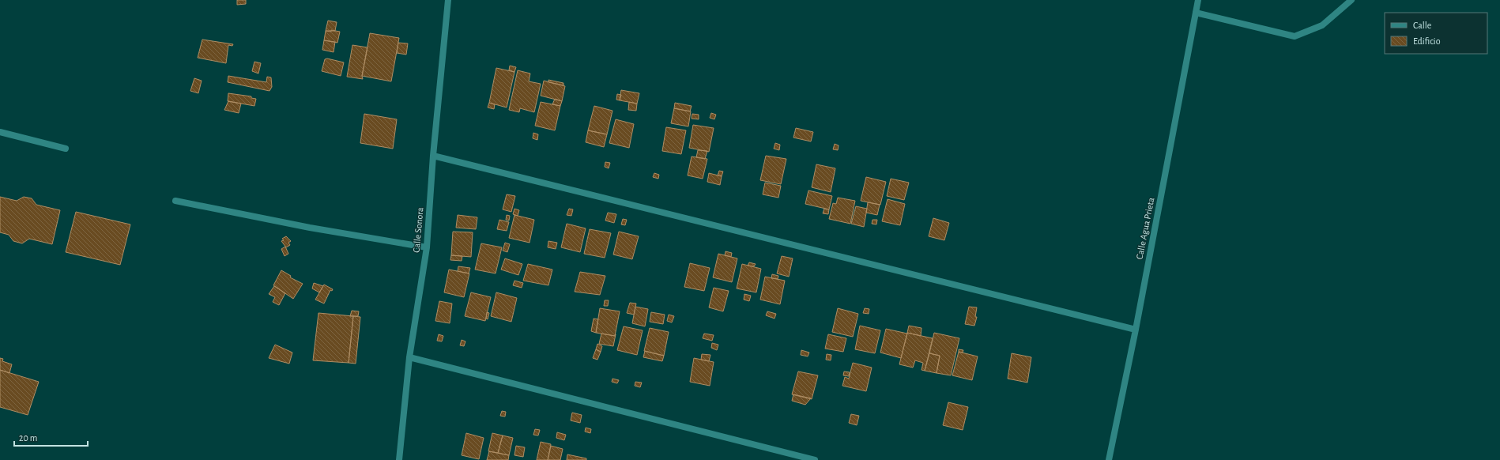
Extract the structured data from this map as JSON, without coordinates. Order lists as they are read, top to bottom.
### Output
{
  "streets": {
    "street": ["Calle Agua Prieta", "Calle Sonora"]
  },
  "legend": ["Calle", "Edificio"],
  "scale_bar": "20 m"
}
